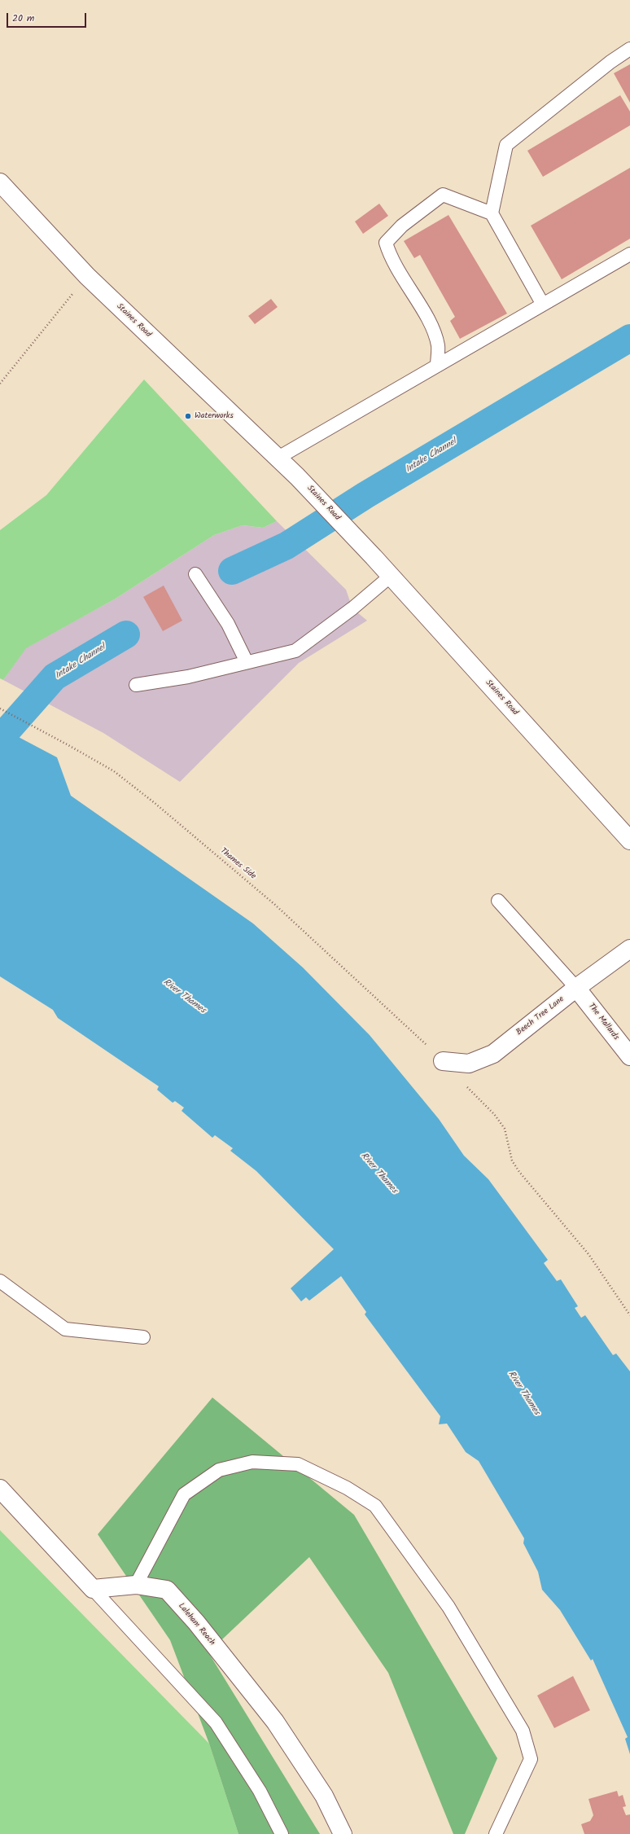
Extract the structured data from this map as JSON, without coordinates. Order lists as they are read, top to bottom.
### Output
{
  "streets": {
    "main road": [
      "Staines Road",
      "Beech Tree Lane",
      "The Mallards",
      "Laleham Reach"
    ],
    "path": ["Thames Side"]
  },
  "crossings": [
    ["Thames Side", "Beech Tree Lane"],
    ["Beech Tree Lane", "The Mallards"]
  ],
  "water": ["Intake Channel", "River Thames"],
  "places": ["Waterworks"],
  "scale_bar": "20 m"
}
